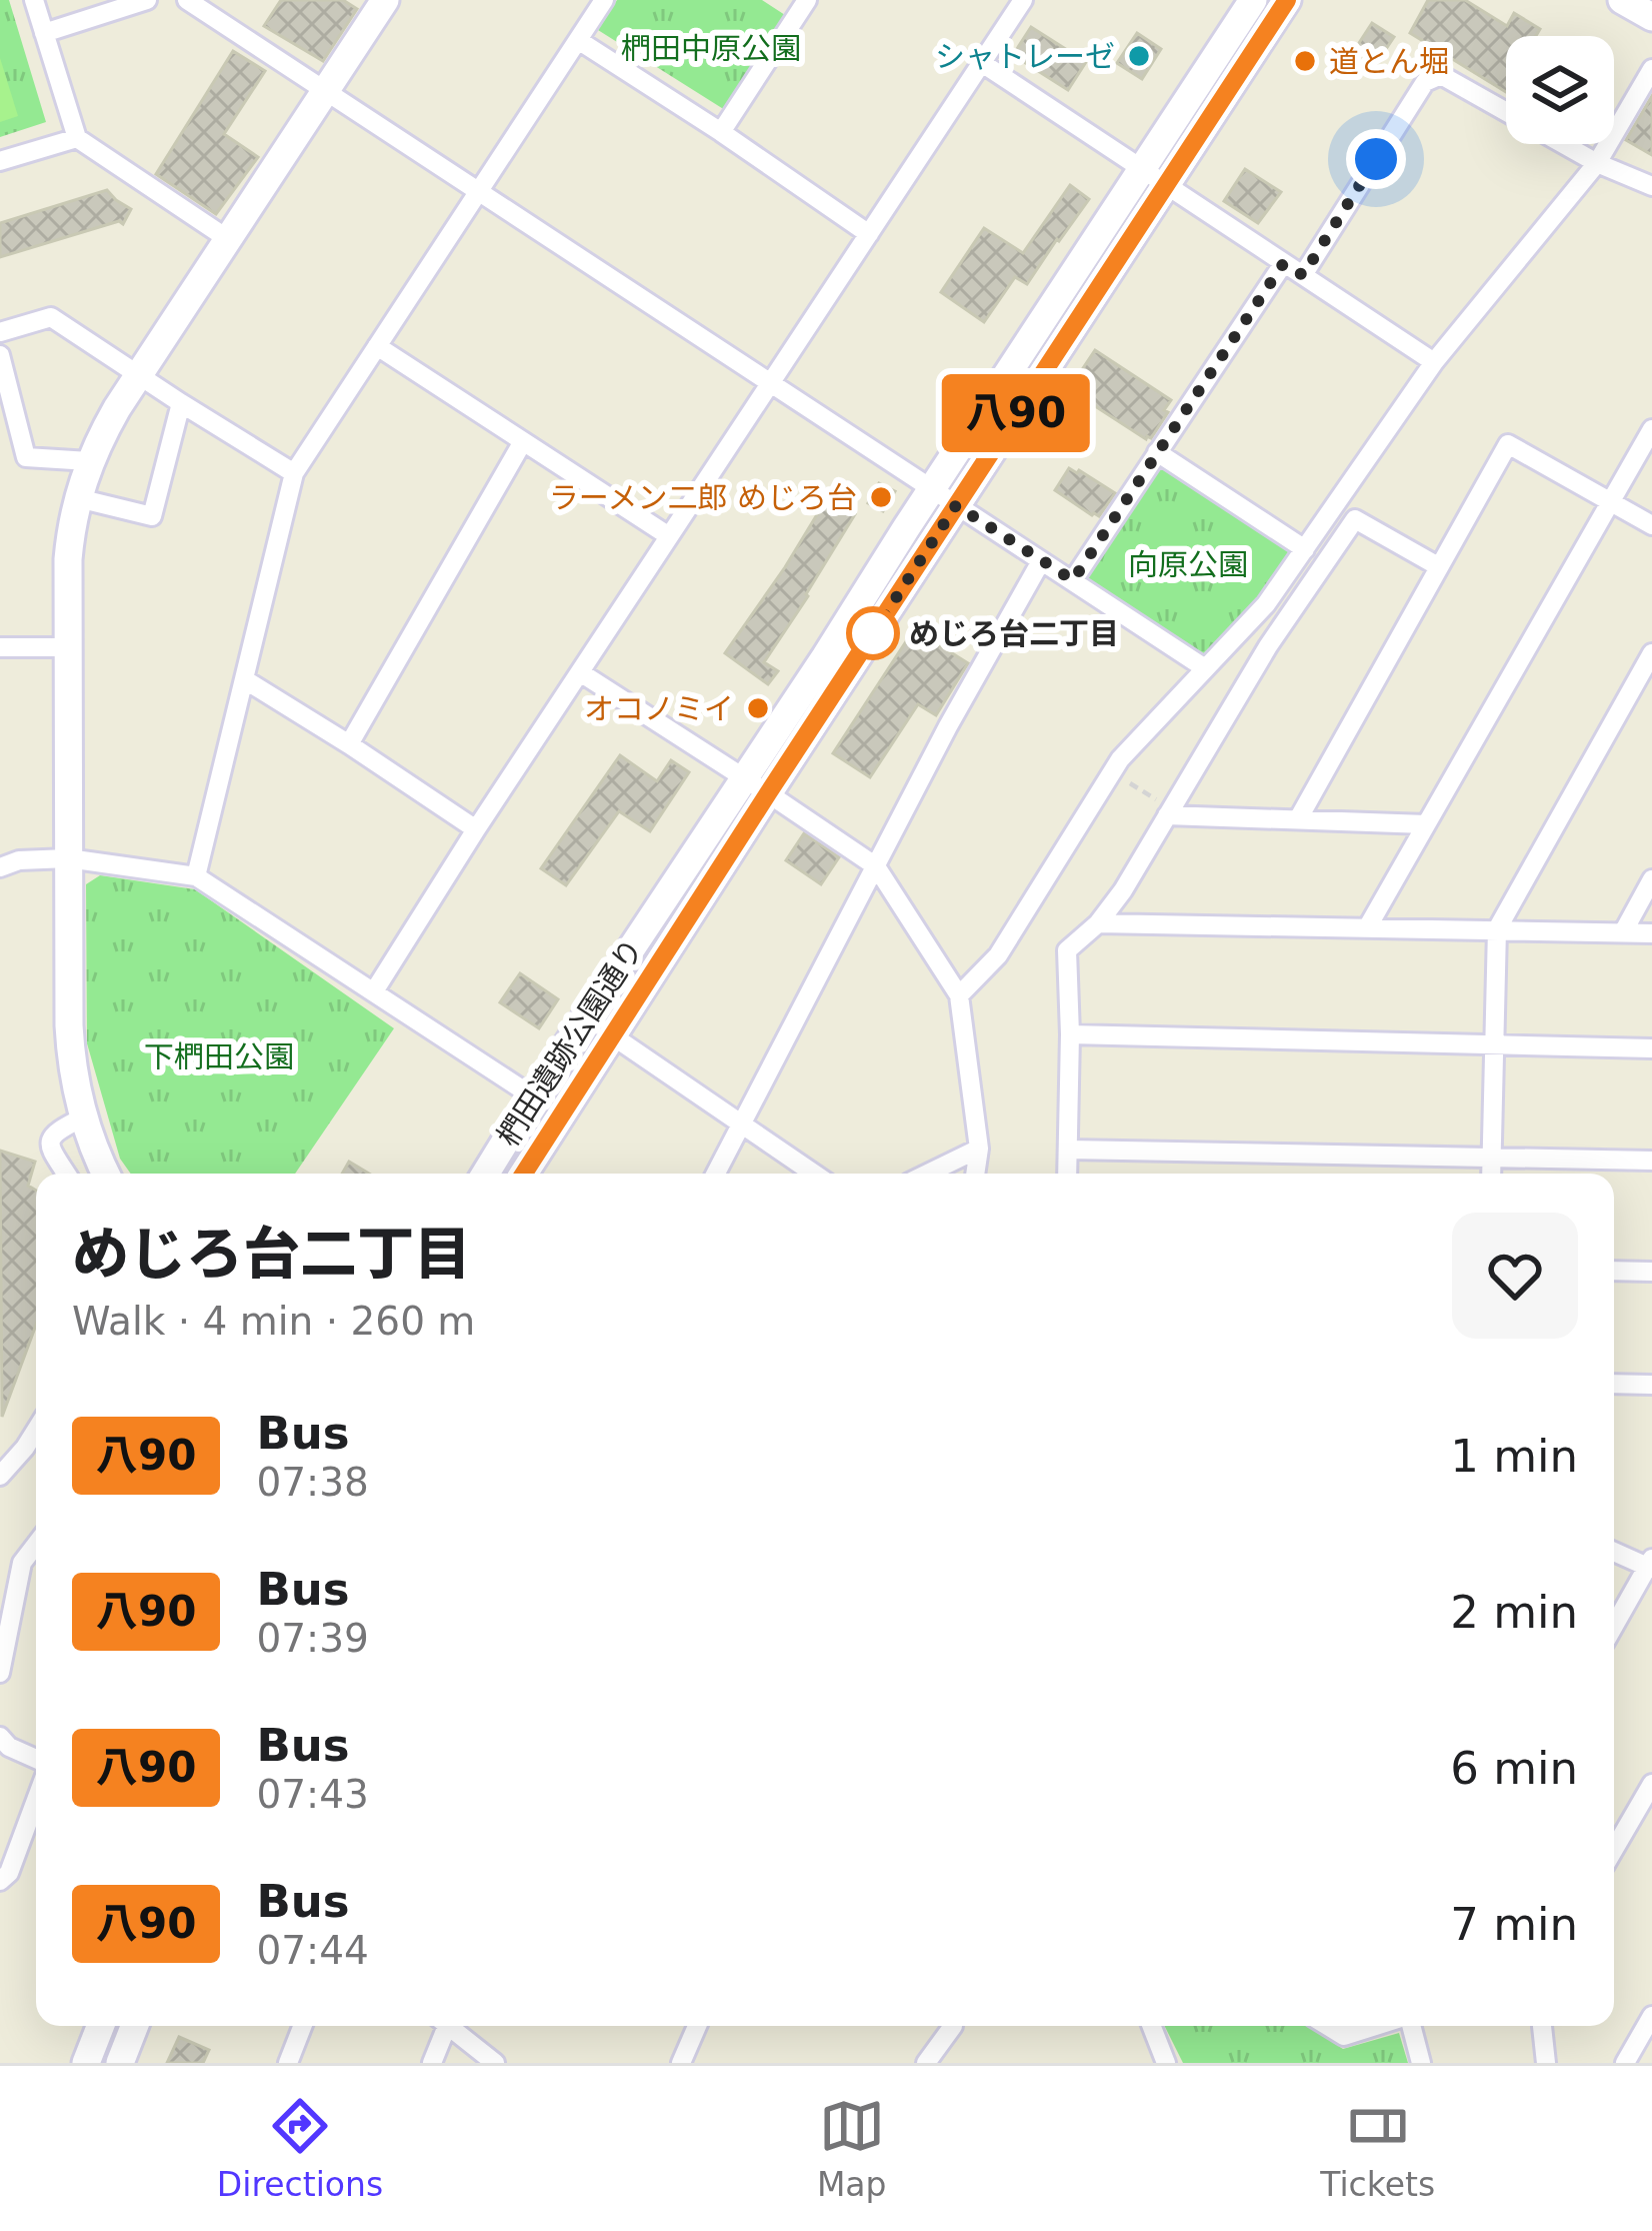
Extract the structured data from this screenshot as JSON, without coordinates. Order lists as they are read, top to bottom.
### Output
{
  "streets": {
    "street": ["椚田遺跡公園通り"]
  },
  "parks": ["椚田中原公園", "向原公園", "下椚田公園"],
  "places": [
    "シャトレーゼ",
    "道とん堀",
    "ラーメン二郎 めじろ台",
    "めじろ台二丁目",
    "オコノミイ"
  ],
  "lines": ["bus line 八90"],
  "page": {
    "on_map": "八90",
    "heading": ["めじろ台二丁目", "Walk · 4 min · 260 m"],
    "list": [
      {
        "mark": "八90",
        "name": "Bus",
        "note": "07:38",
        "value": "1 min"
      },
      {
        "mark": "八90",
        "name": "Bus",
        "note": "07:39",
        "value": "2 min"
      },
      {
        "mark": "八90",
        "name": "Bus",
        "note": "07:43",
        "value": "6 min"
      },
      {
        "mark": "八90",
        "name": "Bus",
        "note": "07:44",
        "value": "7 min"
      }
    ],
    "tabs": ["Directions", "Map", "Tickets"]
  }
}
